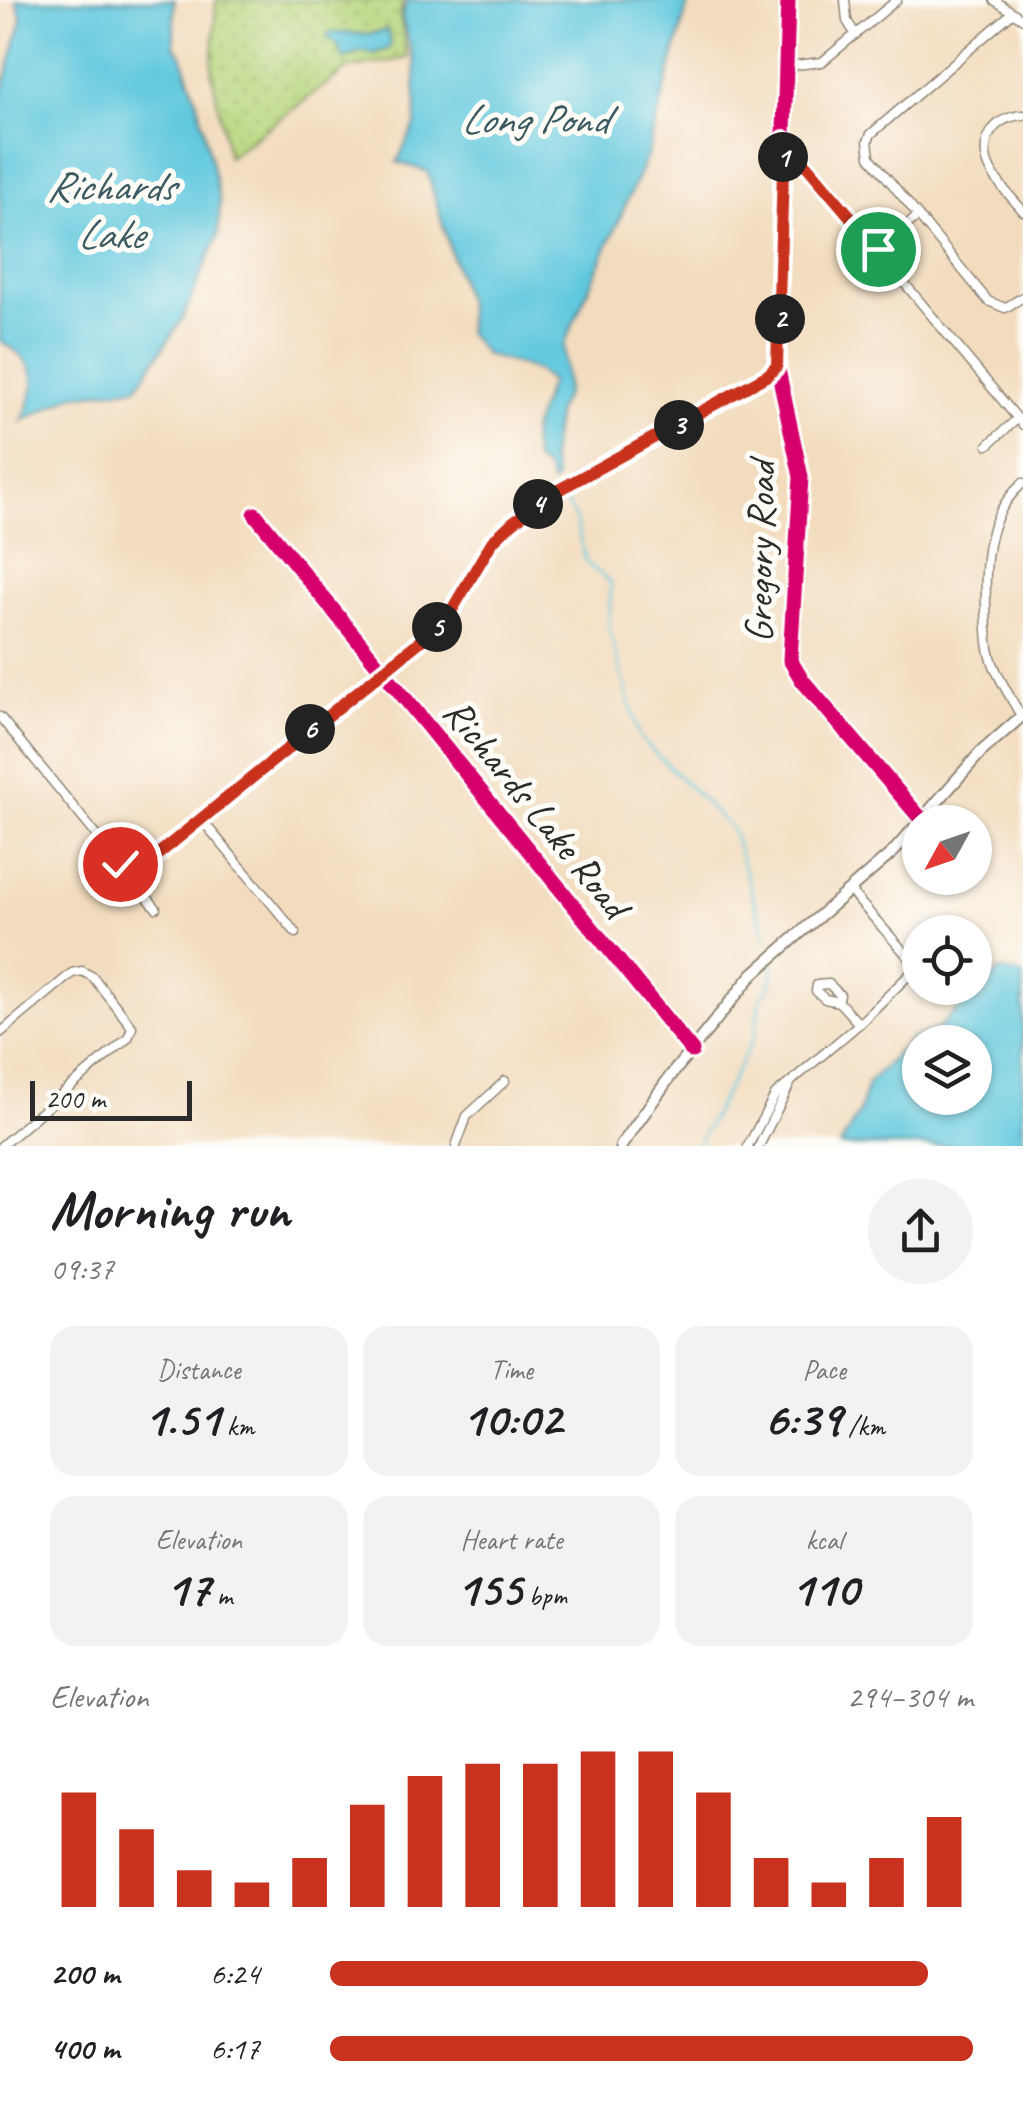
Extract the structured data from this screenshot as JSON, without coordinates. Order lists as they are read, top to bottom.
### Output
{
  "streets": {
    "street": ["Gregory Road", "Richards Lake Road"]
  },
  "water": ["Long Pond", "Richards Lake"],
  "scale_bar": "200 m",
  "north": "bottom left",
  "page": {
    "pins": [
      "1",
      "2",
      "3",
      "4",
      "5",
      "6"
    ],
    "scale": "200 m",
    "heading": ["Morning run", "09:37"],
    "stats": [
      ["Distance", "1.51 km"],
      ["Time", "10:02"],
      ["Pace", "6:39 /km"],
      ["Elevation", "17 m"],
      ["Heart rate", "155 bpm"],
      ["kcal", "110"]
    ],
    "chart": ["Elevation", "294–304 m"],
    "list": [
      {
        "name": "200 m",
        "note": "6:24"
      },
      {
        "name": "400 m",
        "note": "6:17"
      }
    ]
  }
}
